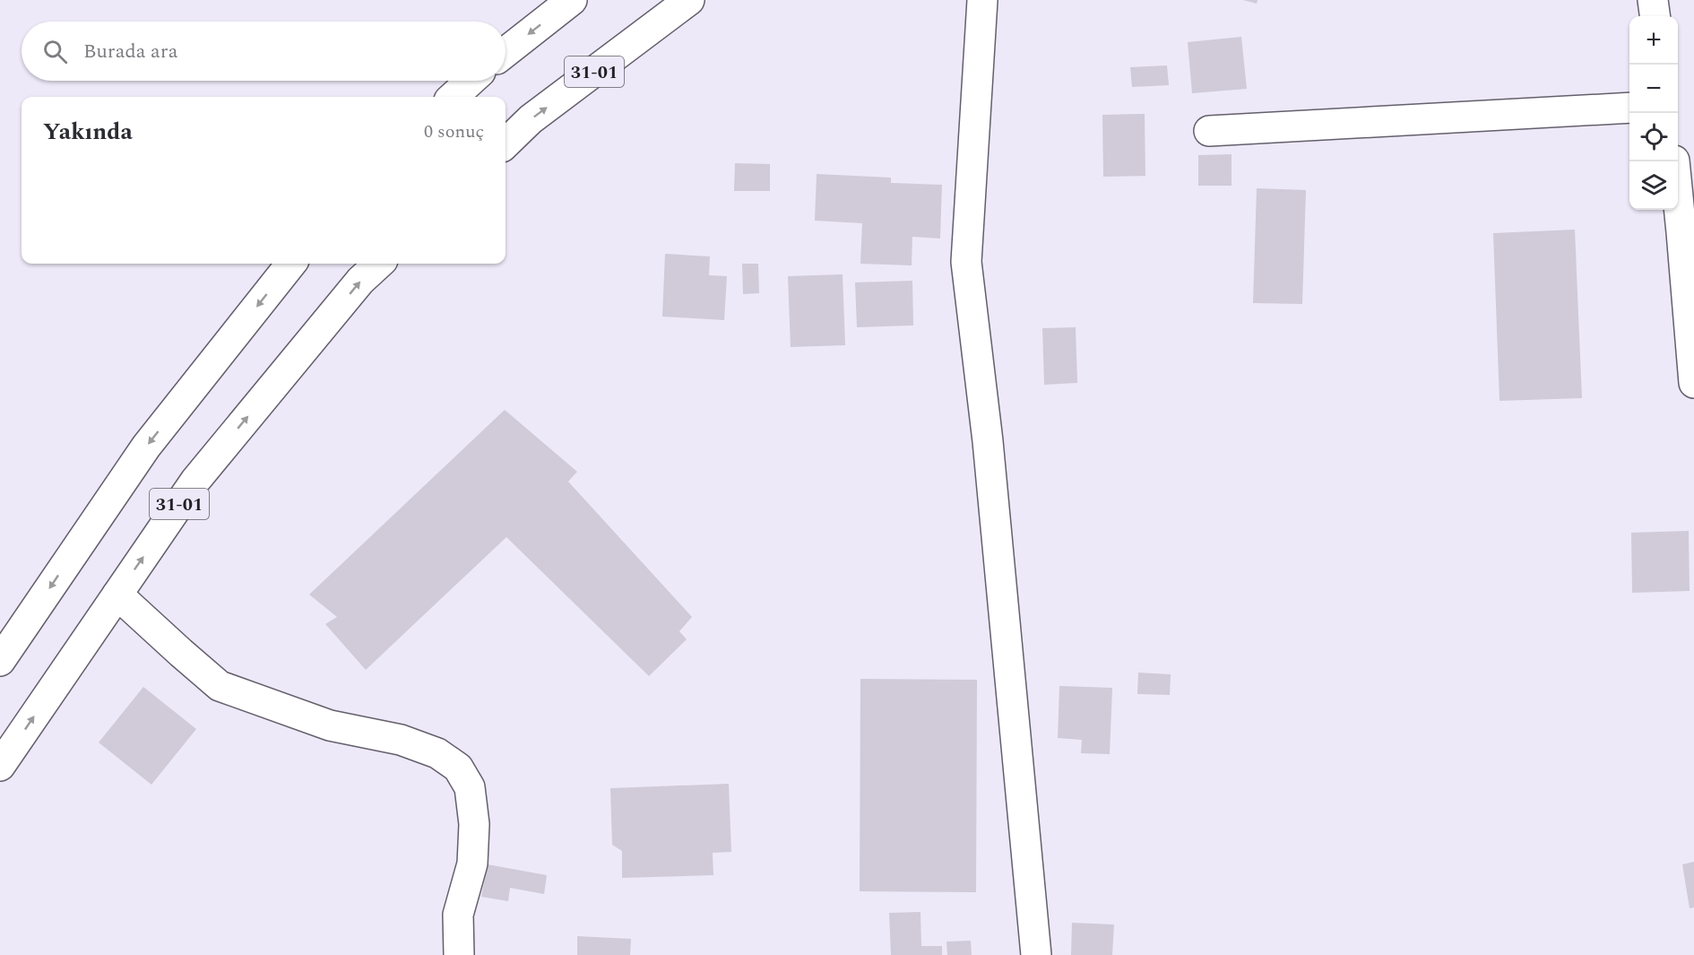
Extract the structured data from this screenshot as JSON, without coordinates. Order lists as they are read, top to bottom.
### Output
{
  "streets": {
    "main road": ["31-01"]
  },
  "page": {
    "map_buttons": ["+", "−"],
    "search": "Burada ara",
    "heading": ["Yakında", "0 sonuç"]
  }
}
